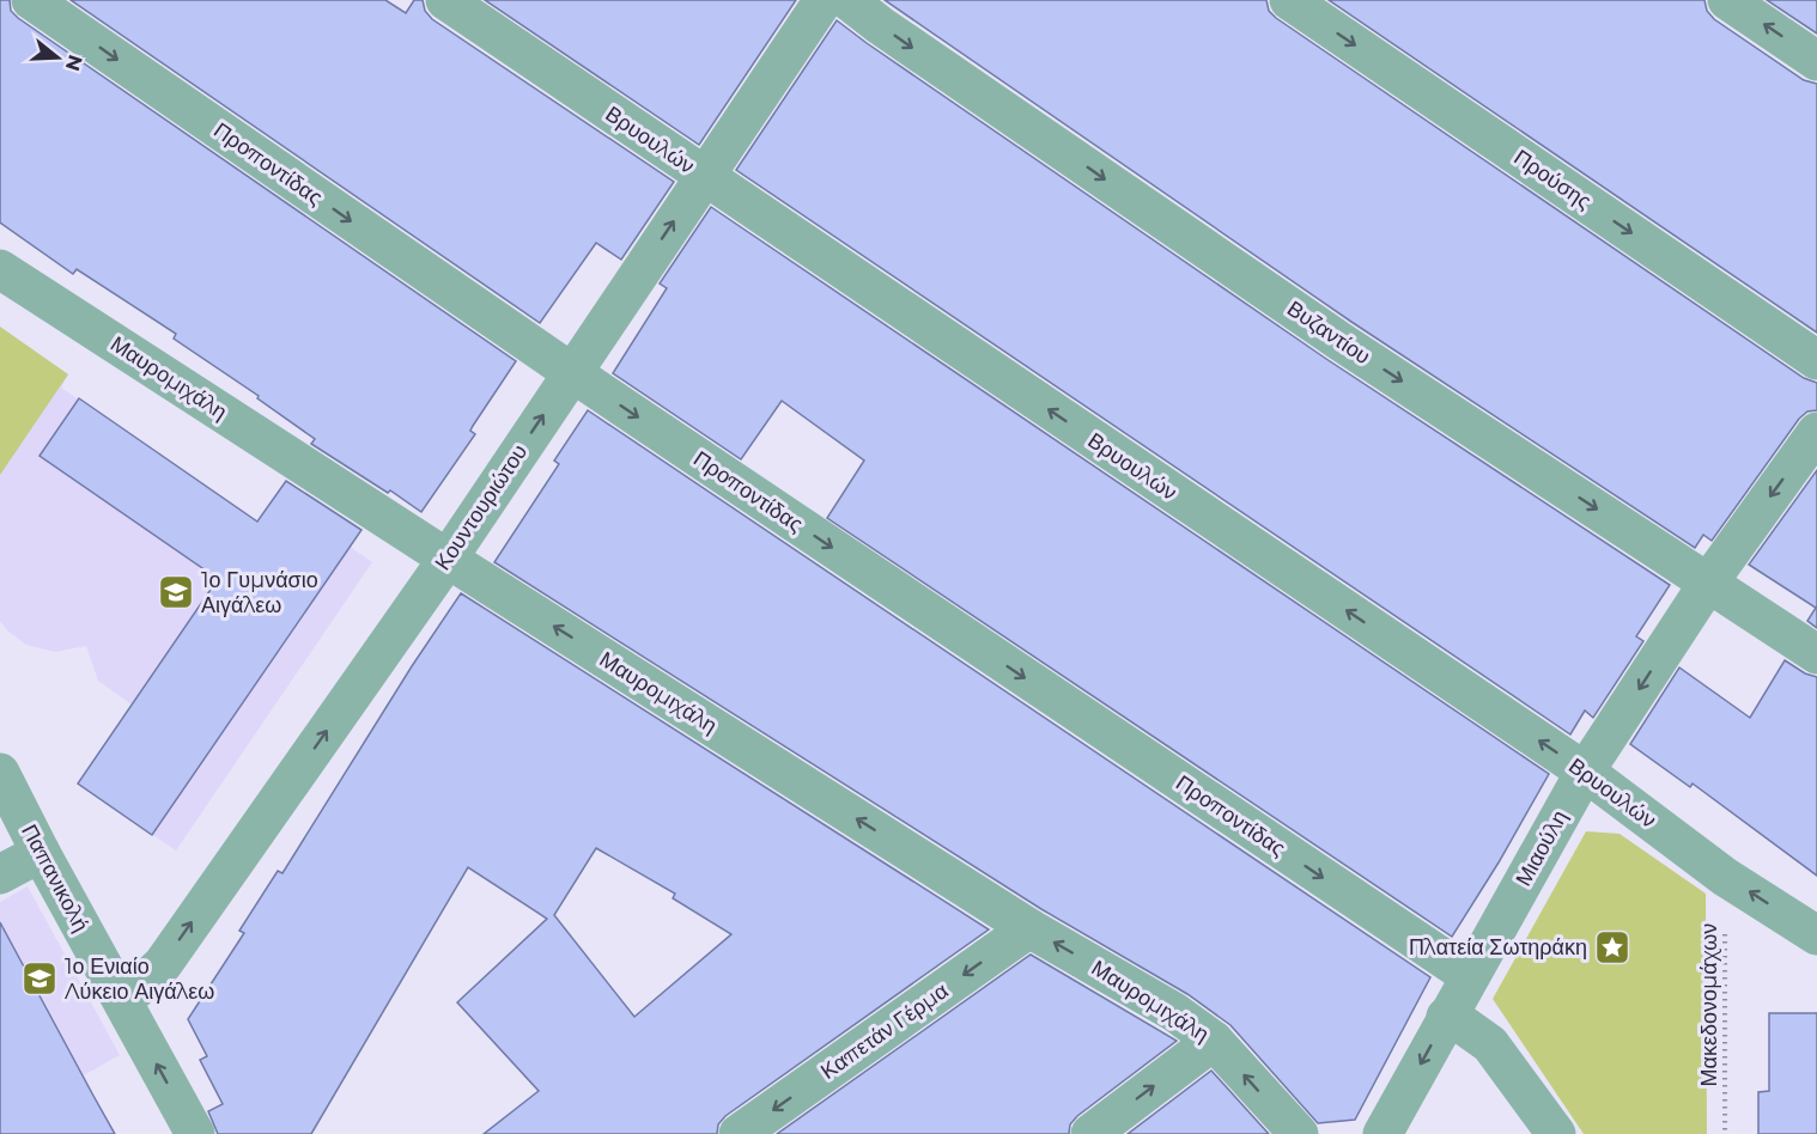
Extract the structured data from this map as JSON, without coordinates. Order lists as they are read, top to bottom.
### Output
{
  "streets": {
    "street": [
      "Βρυουλών",
      "Προποντίδας",
      "Προύσης",
      "Βυζαντίου",
      "Μαυρομιχάλη",
      "Κουντουριώτου",
      "Μιαούλη",
      "Παπανικολή",
      "Καπετάν Γέρμα"
    ],
    "path": ["Μακεδονομάχων"]
  },
  "crossings": [
    ["Βρυουλών", "Κουντουριώτου"],
    ["Βρυουλών", "Μιαούλη"],
    ["Βρυουλών", "Μακεδονομάχων"],
    ["Προποντίδας", "Κουντουριώτου"],
    ["Προποντίδας", "Μιαούλη"],
    ["Βυζαντίου", "Μιαούλη"],
    ["Μαυρομιχάλη", "Κουντουριώτου"],
    ["Μαυρομιχάλη", "Καπετάν Γέρμα"],
    ["Κουντουριώτου", "Παπανικολή"]
  ],
  "one_way": [
    "Βρυουλών",
    "Προποντίδας",
    "Προύσης",
    "Βυζαντίου",
    "Μαυρομιχάλη",
    "Κουντουριώτου",
    "Μιαούλη",
    "Παπανικολή",
    "Καπετάν Γέρμα"
  ],
  "places": {
    "school or university": ["1ο Γυμνάσιο Αιγάλεω", "1ο Ενιαίο Λύκειο Αιγάλεω"],
    "place": ["Πλατεία Σωτηράκη"]
  },
  "north": "right"
}
